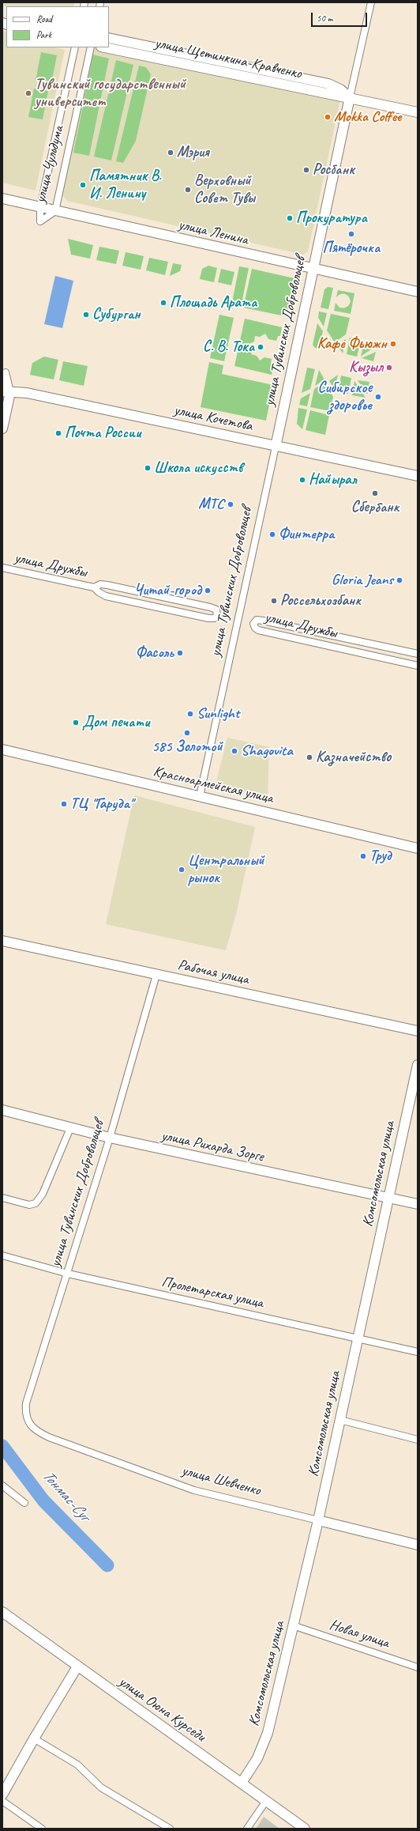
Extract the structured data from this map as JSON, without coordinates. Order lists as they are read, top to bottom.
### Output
{
  "streets": {
    "street": [
      "улица Щетинкина-Кравченко",
      "улица Чульдума",
      "улица Ленина",
      "улица Тувинских Добровольцев",
      "улица Кочетова",
      "улица Дружбы",
      "Красноармейская улица",
      "Рабочая улица",
      "улица Рихарда Зорге",
      "Комсомольская улица",
      "Пролетарская улица",
      "улица Шевченко",
      "Новая улица",
      "улица Оюна Курседи"
    ]
  },
  "crossings": [
    ["улица Щетинкина-Кравченко", "улица Тувинских Добровольцев"],
    ["улица Чульдума", "улица Ленина"],
    ["улица Ленина", "улица Тувинских Добровольцев"],
    ["улица Тувинских Добровольцев", "улица Кочетова"],
    ["улица Тувинских Добровольцев", "Красноармейская улица"],
    ["улица Тувинских Добровольцев", "Рабочая улица"],
    ["улица Тувинских Добровольцев", "улица Рихарда Зорге"],
    ["улица Тувинских Добровольцев", "Пролетарская улица"],
    ["улица Тувинских Добровольцев", "улица Шевченко"],
    ["улица Рихарда Зорге", "Комсомольская улица"],
    ["Комсомольская улица", "Пролетарская улица"],
    ["Комсомольская улица", "улица Шевченко"],
    ["Комсомольская улица", "Новая улица"],
    ["Комсомольская улица", "улица Оюна Курседи"]
  ],
  "water": ["Тонмас-Суг"],
  "places": [
    "Тувинский государственный университет",
    "Mokka Coffee",
    "Мэрия",
    "Росбанк",
    "Памятник В. И. Ленину",
    "Верховный Совет Тувы",
    "Прокуратура",
    "Пятёрочка",
    "Площадь Арата",
    "Субурган",
    "Кафе Фьюжн",
    "С. В. Тока",
    "Кызыл",
    "Сибирское здоровье",
    "Почта России",
    "Школа искусств",
    "Найырал",
    "Сбербанк",
    "МТС",
    "Финтерра",
    "Gloria Jeans",
    "Читай-город",
    "Россельхозбанк",
    "Фасоль",
    "Sunlight",
    "Дом печати",
    "585 Золотой",
    "Shagovita",
    "Казначейство",
    "ТЦ \"Гаруда\"",
    "Труд",
    "Центральный рынок"
  ],
  "legend": ["Road", "Park"],
  "scale_bar": "50 m"
}
